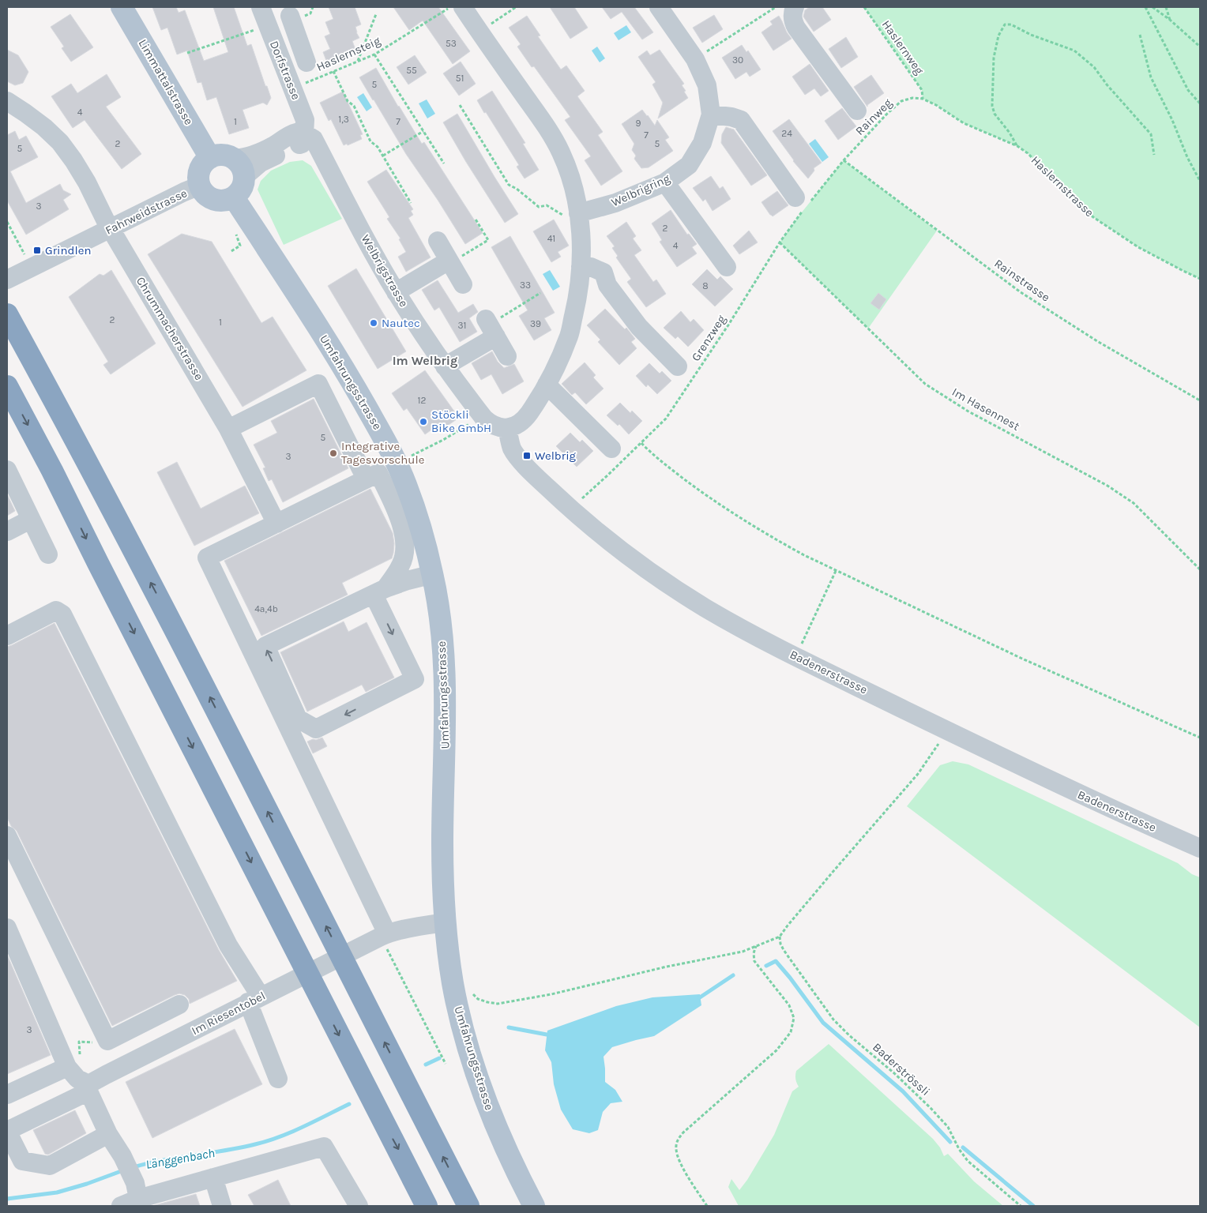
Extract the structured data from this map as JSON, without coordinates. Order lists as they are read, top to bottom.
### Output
{
  "streets": {
    "main road": ["Limmattalstrasse", "Umfahrungsstrasse"],
    "street": [
      "Dorfstrasse",
      "Welbrigring",
      "Fahrweidstrasse",
      "Welbrigstrasse",
      "Chrummacherstrasse",
      "Badenerstrasse",
      "Im Riesentobel"
    ],
    "path": [
      "Haslernweg",
      "Haslernsteig",
      "Rainweg",
      "Haslernstrasse",
      "Rainstrasse",
      "Grenzweg",
      "Im Hasennest",
      "Baderströssli"
    ]
  },
  "crossings": [
    ["Haslernweg", "Rainweg"],
    ["Haslernweg", "Haslernstrasse"],
    ["Haslernsteig", "Dorfstrasse"],
    ["Dorfstrasse", "Welbrigstrasse"],
    ["Limmattalstrasse", "Fahrweidstrasse"],
    ["Limmattalstrasse", "Umfahrungsstrasse"],
    ["Rainweg", "Haslernstrasse"],
    ["Rainweg", "Rainstrasse"],
    ["Rainweg", "Grenzweg"],
    ["Fahrweidstrasse", "Chrummacherstrasse"],
    ["Fahrweidstrasse", "Umfahrungsstrasse"],
    ["Welbrigstrasse", "Badenerstrasse"],
    ["Rainstrasse", "Grenzweg"],
    ["Grenzweg", "Im Hasennest"],
    ["Grenzweg", "Badenerstrasse"],
    ["Umfahrungsstrasse", "Im Riesentobel"]
  ],
  "districts": ["Im Welbrig"],
  "water": ["Länggenbach"],
  "places": {
    "transit": ["Grindlen", "Welbrig"],
    "other": ["Nautec", "Stöckli Bike GmbH", "Integrative Tagesvorschule"]
  },
  "house_numbers": [
    "53",
    "30",
    "55",
    "51",
    "5",
    "4",
    "1,3",
    "1",
    "7",
    "9",
    "24",
    "7",
    "2",
    "5",
    "5",
    "3",
    "2",
    "41",
    "4",
    "33",
    "8",
    "2",
    "1",
    "39",
    "31",
    "12",
    "5",
    "3",
    "4a,4b",
    "3"
  ]
}
